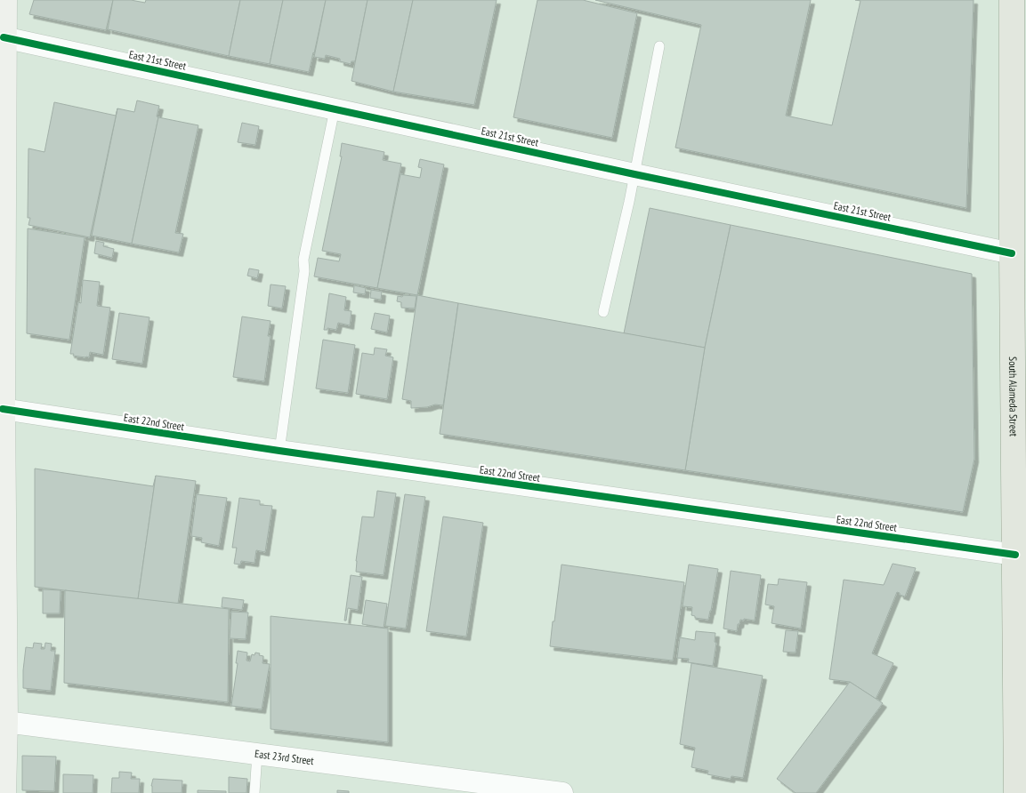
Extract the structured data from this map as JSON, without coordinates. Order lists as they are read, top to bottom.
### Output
{
  "streets": {
    "main road": ["South Alameda Street"],
    "street": ["East 21st Street", "East 22nd Street", "East 23rd Street"]
  },
  "crossings": [
    ["East 21st Street", "South Alameda Street"],
    ["South Alameda Street", "East 22nd Street"]
  ]
}
